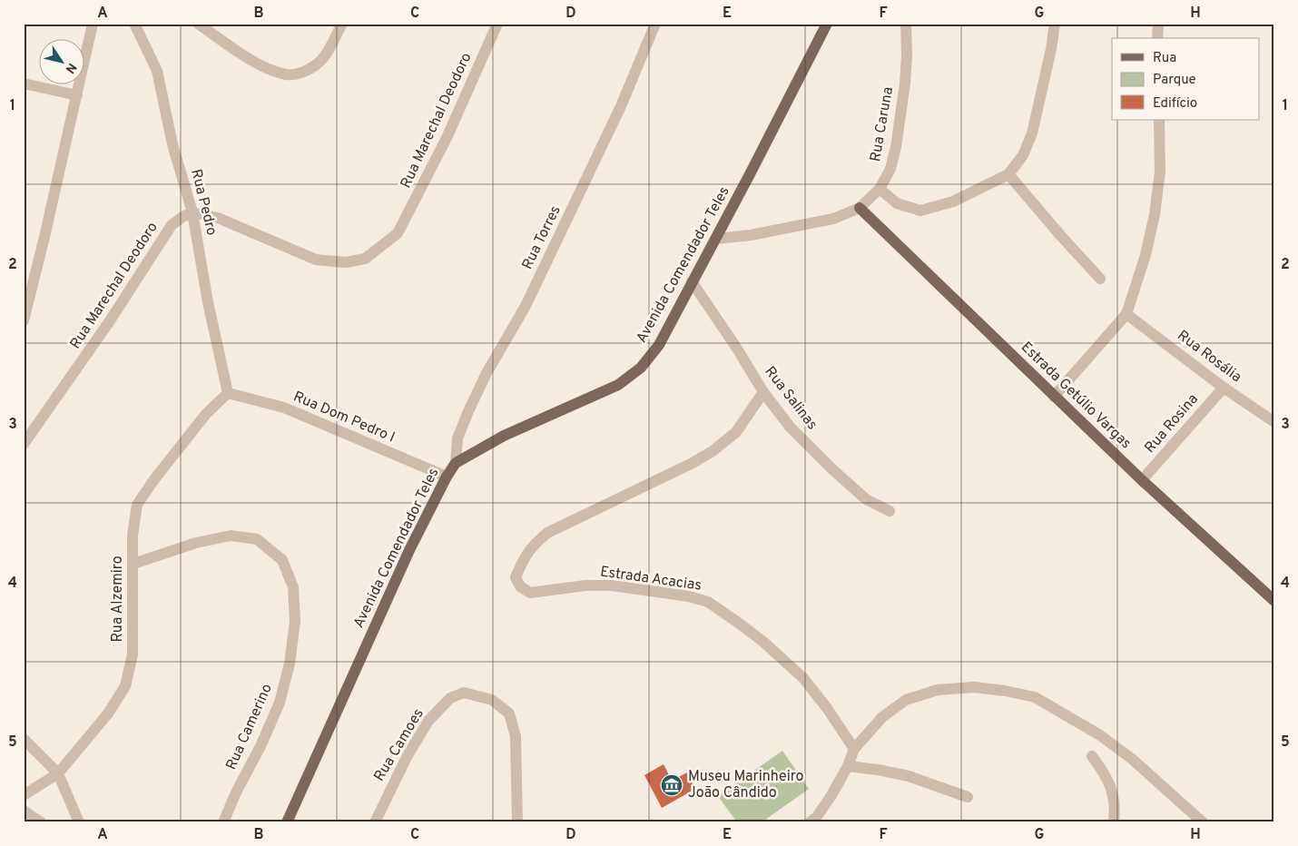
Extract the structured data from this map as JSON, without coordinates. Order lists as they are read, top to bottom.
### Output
{
  "streets": {
    "main road": ["Avenida Comendador Teles", "Estrada Getúlio Vargas"],
    "street": [
      "Rua Marechal Deodoro",
      "Rua Caruna",
      "Rua Pedro",
      "Rua Torres",
      "Rua Rosália",
      "Rua Salinas",
      "Rua Dom Pedro I",
      "Rua Rosina",
      "Estrada Acacias",
      "Rua Alzemiro",
      "Rua Camerino",
      "Rua Camoes"
    ]
  },
  "crossings": [
    ["Rua Marechal Deodoro", "Rua Pedro"],
    ["Rua Caruna", "Avenida Comendador Teles"],
    ["Rua Caruna", "Estrada Getúlio Vargas"],
    ["Rua Pedro", "Rua Dom Pedro I"],
    ["Rua Pedro", "Rua Alzemiro"],
    ["Rua Torres", "Avenida Comendador Teles"],
    ["Avenida Comendador Teles", "Rua Salinas"],
    ["Avenida Comendador Teles", "Rua Dom Pedro I"],
    ["Rua Rosália", "Rua Rosina"],
    ["Estrada Getúlio Vargas", "Rua Rosina"],
    ["Rua Salinas", "Estrada Acacias"],
    ["Rua Dom Pedro I", "Rua Alzemiro"],
    ["Rua Alzemiro", "Rua Camerino"]
  ],
  "places": {
    "museum": ["Museu Marinheiro João Cândido"]
  },
  "legend": ["Rua", "Parque", "Edifício"],
  "north": "bottom right",
  "grid": {
    "columns": [
      "A",
      "B",
      "C",
      "D",
      "E",
      "F",
      "G",
      "H"
    ],
    "rows": [
      "1",
      "2",
      "3",
      "4",
      "5"
    ]
  }
}
